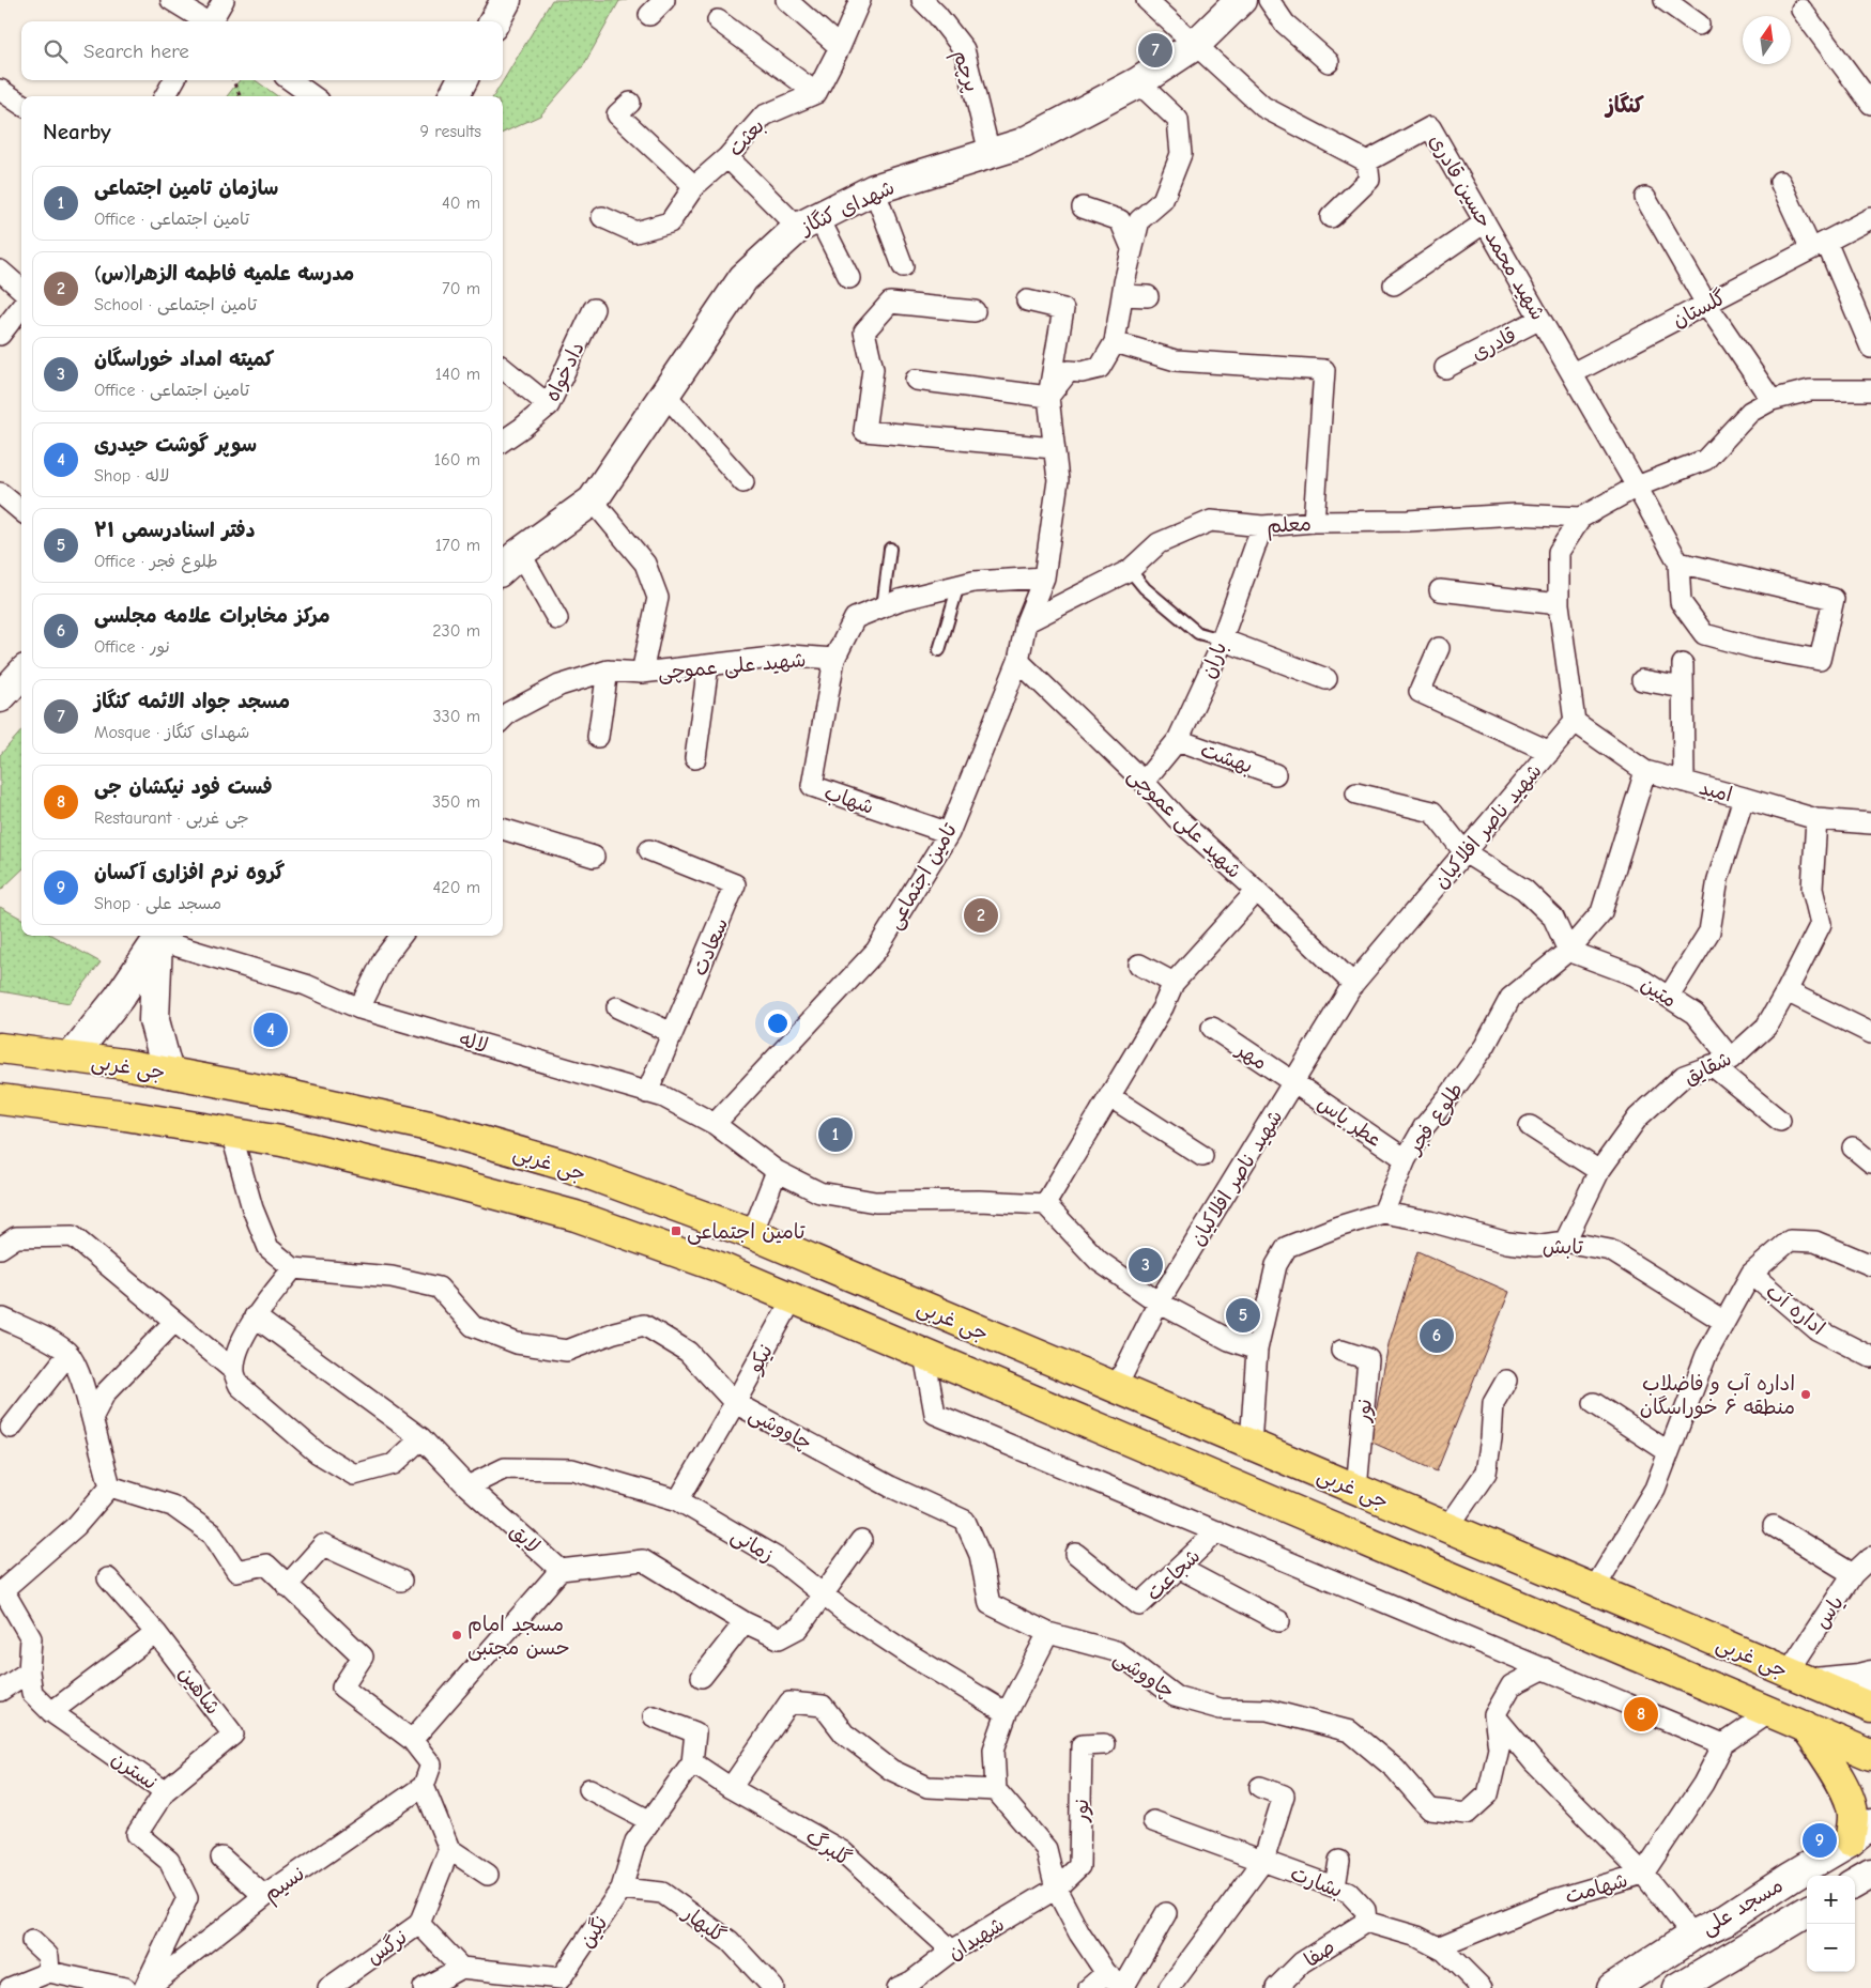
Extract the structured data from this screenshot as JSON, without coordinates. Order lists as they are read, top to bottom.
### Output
{
  "streets": {
    "main road": ["جی غربی"],
    "street": [
      "پرچم",
      "بعثت",
      "شهدای کنگاز",
      "شهید محمد حسین قادری",
      "گلستان",
      "قادری",
      "دادخواه",
      "معلم",
      "باران",
      "شهید علی عموچی",
      "بهشت",
      "امید",
      "شهاب",
      "شهید ناصر افلاکیان",
      "تامین اجتماعی",
      "سعادت",
      "متین",
      "لاله",
      "مهر",
      "شقایق",
      "طلوع فجر",
      "عطر یاس",
      "تابش",
      "اداره آب",
      "نیکو",
      "نور",
      "چاووشی",
      "لایق",
      "زمانی",
      "شجاعت",
      "یاس",
      "شاهین",
      "نسترن",
      "گلبرگ",
      "بشارت",
      "نسیم",
      "شهامت",
      "مسجد علی",
      "گلبهار",
      "نگین",
      "شهیدان",
      "نرگس",
      "صفا"
    ]
  },
  "crossings": [
    ["پرچم", "شهدای کنگاز"],
    ["شهید محمد حسین قادری", "گلستان"],
    ["شهید محمد حسین قادری", "قادری"],
    ["معلم", "باران"],
    ["معلم", "تامین اجتماعی"],
    ["باران", "شهید علی عموچی"],
    ["باران", "بهشت"],
    ["شهید علی عموچی", "شهاب"],
    ["شهید علی عموچی", "شهید ناصر افلاکیان"],
    ["شهید علی عموچی", "تامین اجتماعی"],
    ["امید", "شهید ناصر افلاکیان"],
    ["امید", "شقایق"],
    ["امید", "طلوع فجر"],
    ["شهاب", "تامین اجتماعی"],
    ["شهید ناصر افلاکیان", "مهر"],
    ["شهید ناصر افلاکیان", "جی غربی"],
    ["شهید ناصر افلاکیان", "عطر یاس"],
    ["تامین اجتماعی", "لاله"],
    ["سعادت", "لاله"],
    ["متین", "شقایق"],
    ["متین", "طلوع فجر"],
    ["مهر", "عطر یاس"],
    ["جی غربی", "نور"],
    ["جی غربی", "یاس"],
    ["شقایق", "تابش"],
    ["طلوع فجر", "عطر یاس"],
    ["طلوع فجر", "تابش"],
    ["نیکو", "چاووشی"],
    ["نیکو", "زمانی"],
    ["نور", "شهیدان"],
    ["لایق", "زمانی"],
    ["شاهین", "نسترن"],
    ["نسترن", "نسیم"],
    ["گلبرگ", "نگین"],
    ["گلبرگ", "شهیدان"],
    ["بشارت", "صفا"],
    ["گلبهار", "نگین"]
  ],
  "districts": ["کنگاز"],
  "places": {
    "transit": ["تامین اجتماعی"],
    "other": ["اداره آب و فاضلاب منطقه ۶ خوراسگان", "مسجد امام حسن مجتبی"]
  },
  "north": "top",
  "page": {
    "search": "Search here",
    "pins": [
      "7",
      "2",
      "4",
      "1",
      "3",
      "5",
      "6",
      "8",
      "9"
    ],
    "heading": ["Nearby", "9 results"],
    "list": [
      {
        "mark": "1",
        "name": "سازمان تامین اجتماعی",
        "note": "Office · تامین اجتماعی",
        "value": "40 m"
      },
      {
        "mark": "2",
        "name": "مدرسه علمیه فاطمه الزهرا(س)",
        "note": "School · تامین اجتماعی",
        "value": "70 m"
      },
      {
        "mark": "3",
        "name": "کمیته امداد خوراسگان",
        "note": "Office · تامین اجتماعی",
        "value": "140 m"
      },
      {
        "mark": "4",
        "name": "سوپر گوشت حیدری",
        "note": "Shop · لاله",
        "value": "160 m"
      },
      {
        "mark": "5",
        "name": "دفتر اسنادرسمی ۲۱",
        "note": "Office · طلوع فجر",
        "value": "170 m"
      },
      {
        "mark": "6",
        "name": "مرکز مخابرات علامه مجلسی",
        "note": "Office · نور",
        "value": "230 m"
      },
      {
        "mark": "7",
        "name": "مسجد جواد الائمه کنگاز",
        "note": "Mosque · شهدای کنگاز",
        "value": "330 m"
      },
      {
        "mark": "8",
        "name": "فست فود نیکشان جی",
        "note": "Restaurant · جی غربی",
        "value": "350 m"
      },
      {
        "mark": "9",
        "name": "گروه نرم افزاری آکسان",
        "note": "Shop · مسجد علی",
        "value": "420 m"
      }
    ],
    "map_buttons": ["+", "−"]
  }
}
